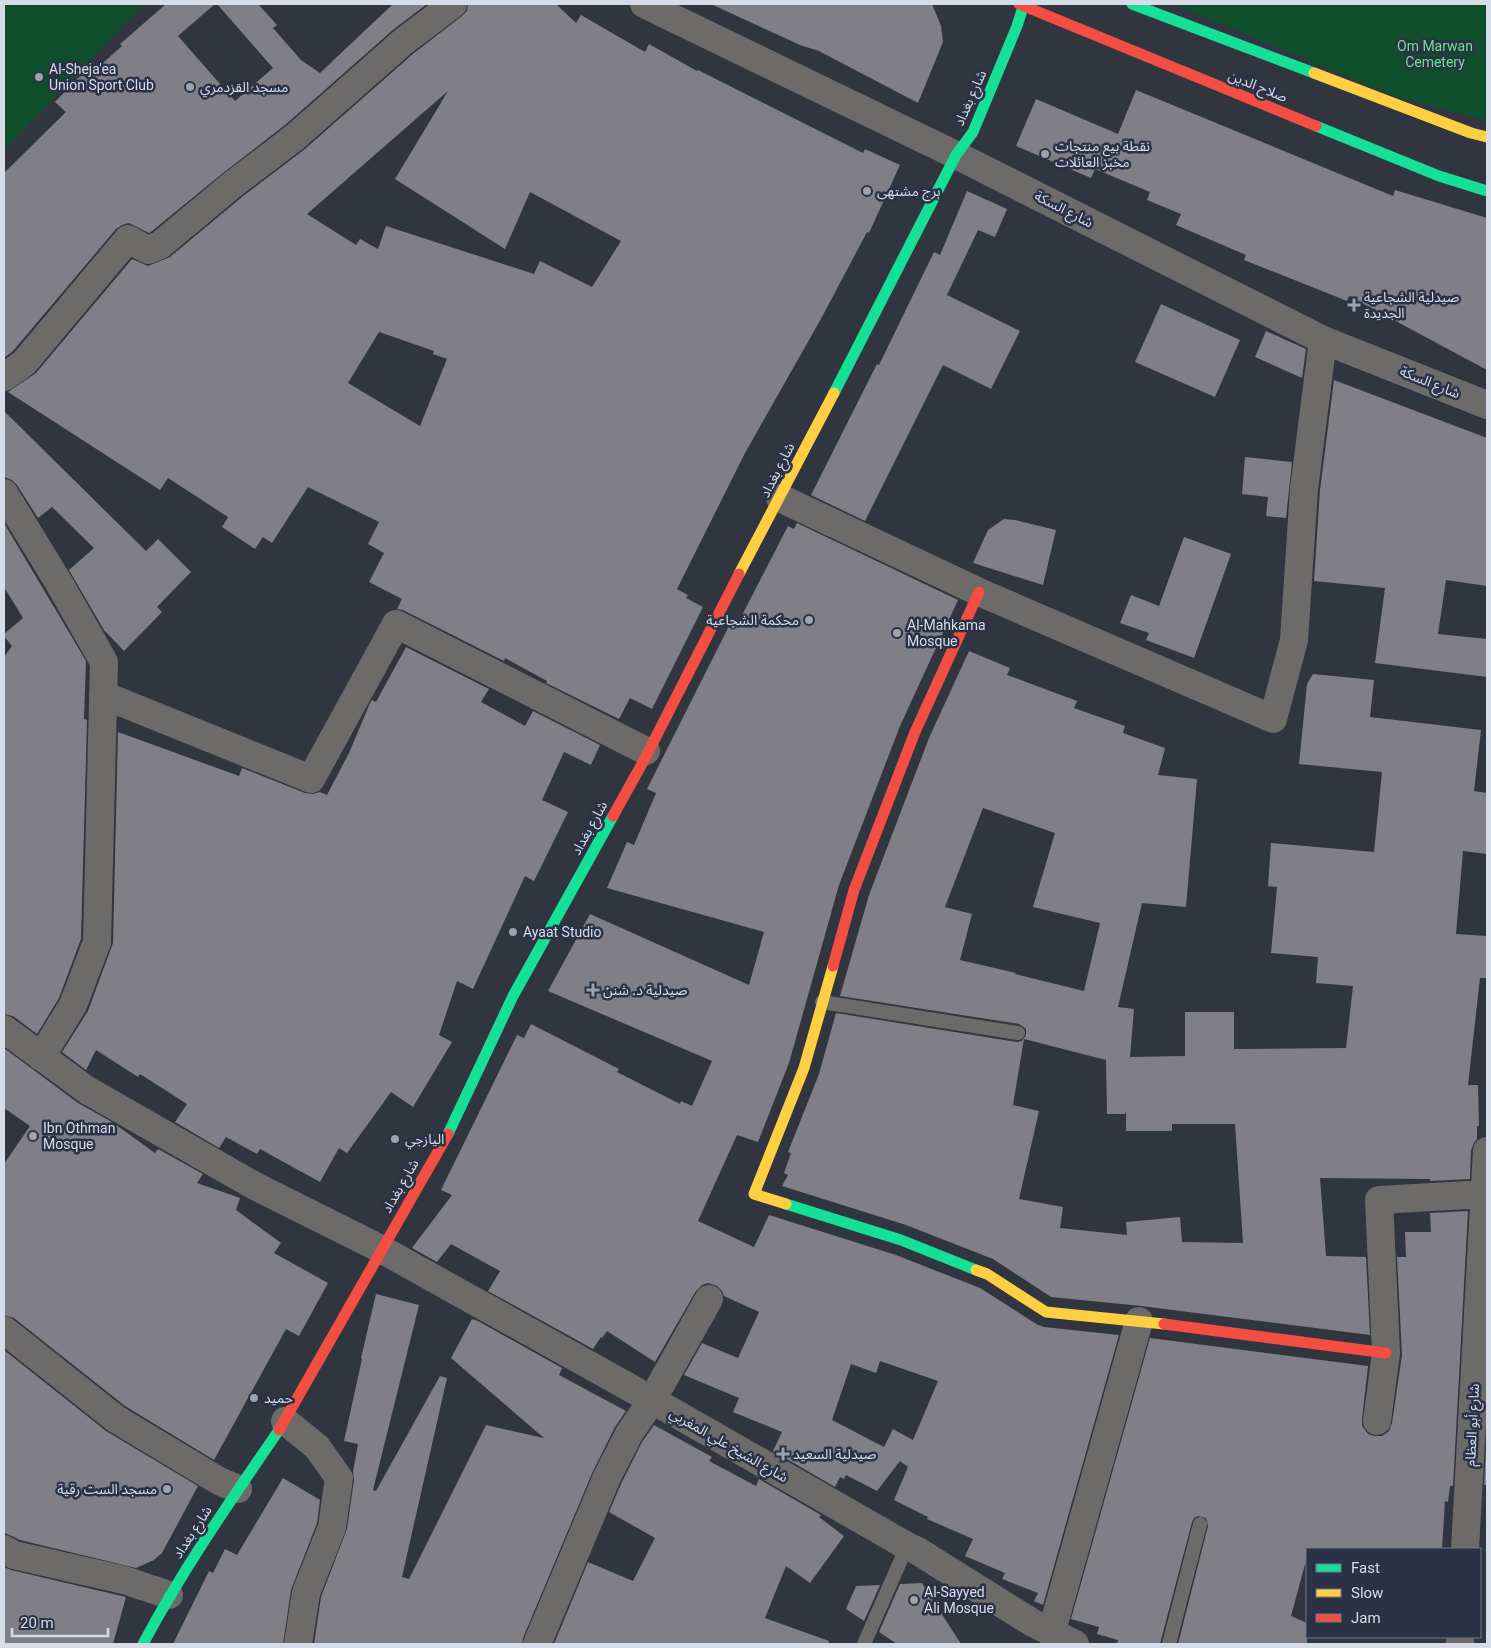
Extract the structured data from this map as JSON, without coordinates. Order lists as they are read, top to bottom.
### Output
{
  "streets": {
    "main road": ["صلاح الدين", "شارع بغداد"],
    "street": ["شارع السكة", "شارع أبو العظام", "شارع الشيخ علي المغربي"]
  },
  "crossings": [
    ["صلاح الدين", "شارع بغداد"],
    ["شارع بغداد", "شارع السكة"],
    ["شارع بغداد", "شارع الشيخ علي المغربي"]
  ],
  "parks": ["Om Marwan Cemetery"],
  "places": {
    "other": [
      "Al-Sheja'ea Union Sport Club",
      "مسجد القزدمري",
      "نقطة بيع منتجات مخبز العائلات",
      "برج مشتهى",
      "محكمة الشجاعية",
      "Al-Mahkama Mosque",
      "Ayaat Studio",
      "Ibn Othman Mosque",
      "اليازجي",
      "حميد",
      "مسجد الست رقية",
      "Al-Sayyed Ali Mosque"
    ],
    "health": ["صيدلية الشجاعية الجديدة", "صيدلية د. شنن", "صيدلية السعيد"]
  },
  "legend": ["Fast", "Slow", "Jam"],
  "scale_bar": "20 m"
}
